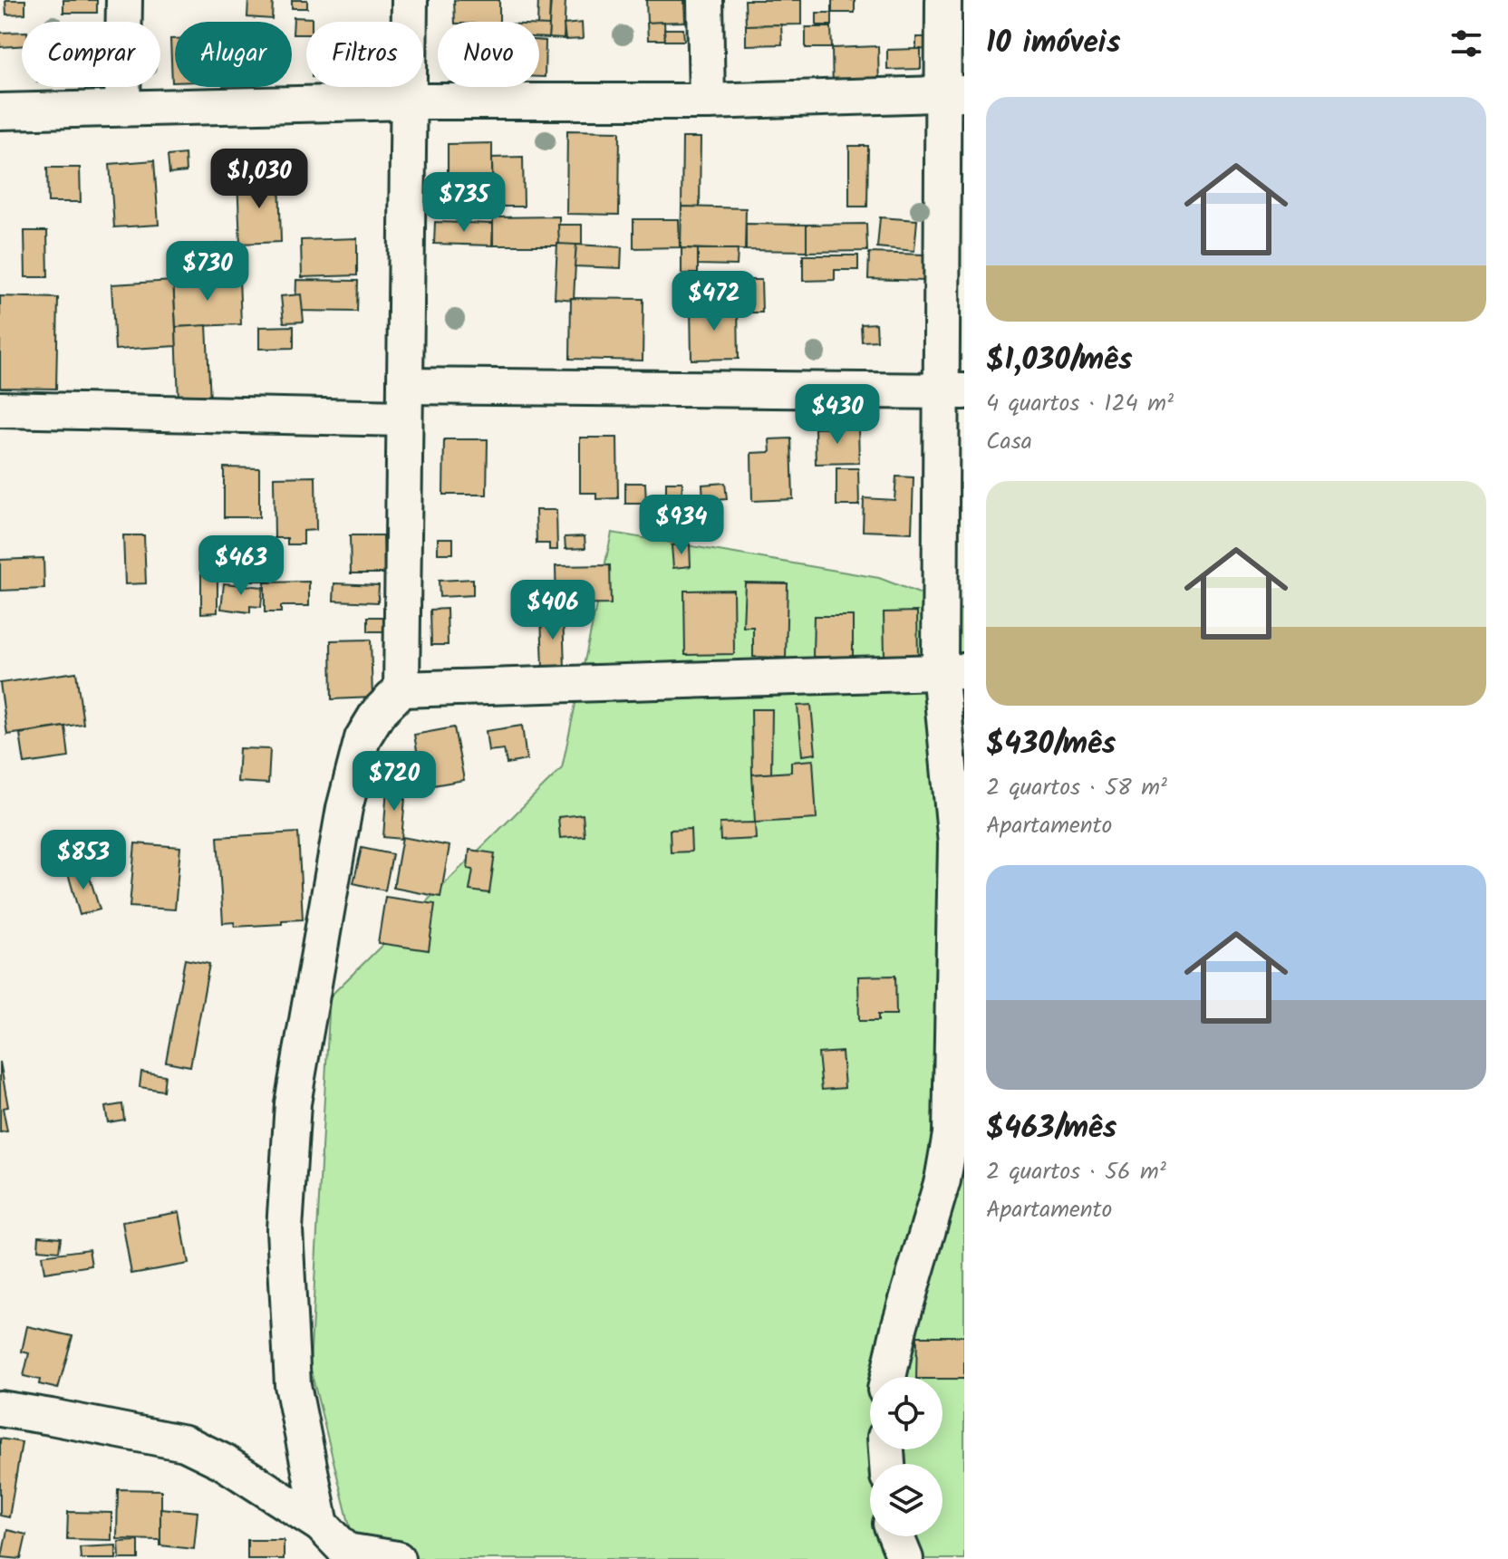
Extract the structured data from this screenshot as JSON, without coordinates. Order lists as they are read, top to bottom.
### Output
{
  "page": {
    "heading": "10 imóveis",
    "chip": [
      "Comprar",
      "Alugar",
      "Filtros",
      "Novo"
    ],
    "list": [
      {
        "name": "$1,030/mês",
        "note": "4 quartos · 124 m² · Casa"
      },
      {
        "name": "$430/mês",
        "note": "2 quartos · 58 m² · Apartamento"
      },
      {
        "name": "$463/mês",
        "note": "2 quartos · 56 m² · Apartamento"
      }
    ],
    "price": [
      "$1,030",
      "$735",
      "$730",
      "$472",
      "$430",
      "$934",
      "$463",
      "$406",
      "$720",
      "$853"
    ]
  }
}
